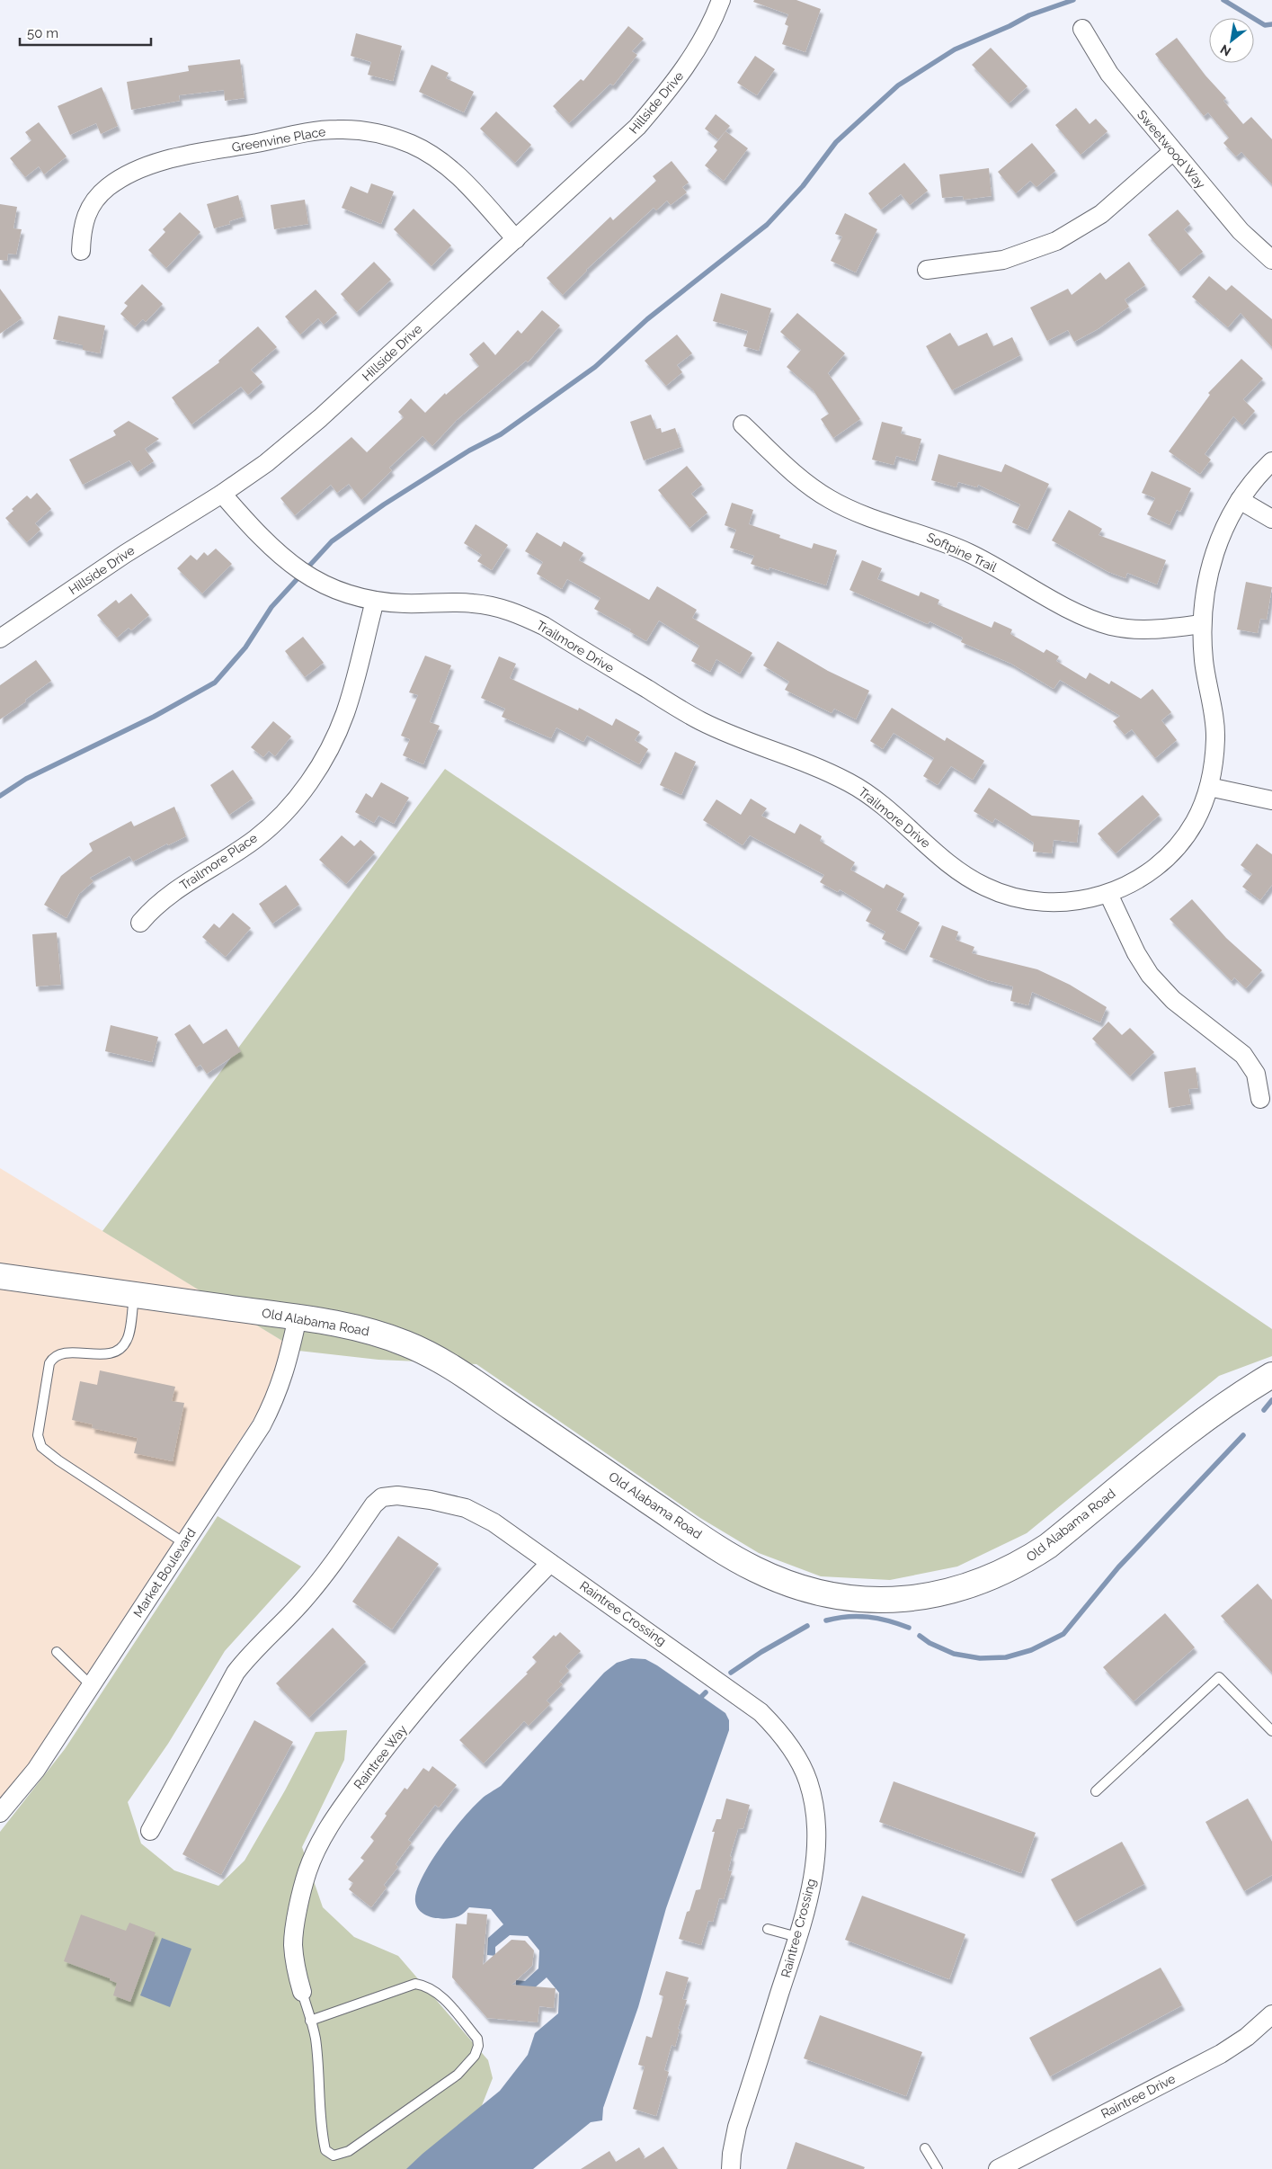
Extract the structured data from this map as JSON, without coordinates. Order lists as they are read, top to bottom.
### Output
{
  "streets": {
    "street": [
      "Hillside Drive",
      "Greenvine Place",
      "Sweetwood Way",
      "Softpine Trail",
      "Trailmore Drive",
      "Trailmore Place",
      "Old Alabama Road",
      "Market Boulevard",
      "Raintree Crossing",
      "Raintree Way",
      "Raintree Drive"
    ]
  },
  "crossings": [
    ["Hillside Drive", "Greenvine Place"],
    ["Hillside Drive", "Trailmore Drive"],
    ["Softpine Trail", "Trailmore Drive"],
    ["Trailmore Drive", "Trailmore Place"],
    ["Old Alabama Road", "Market Boulevard"],
    ["Raintree Crossing", "Raintree Way"]
  ],
  "scale_bar": "50 m",
  "north": "bottom left"
}
